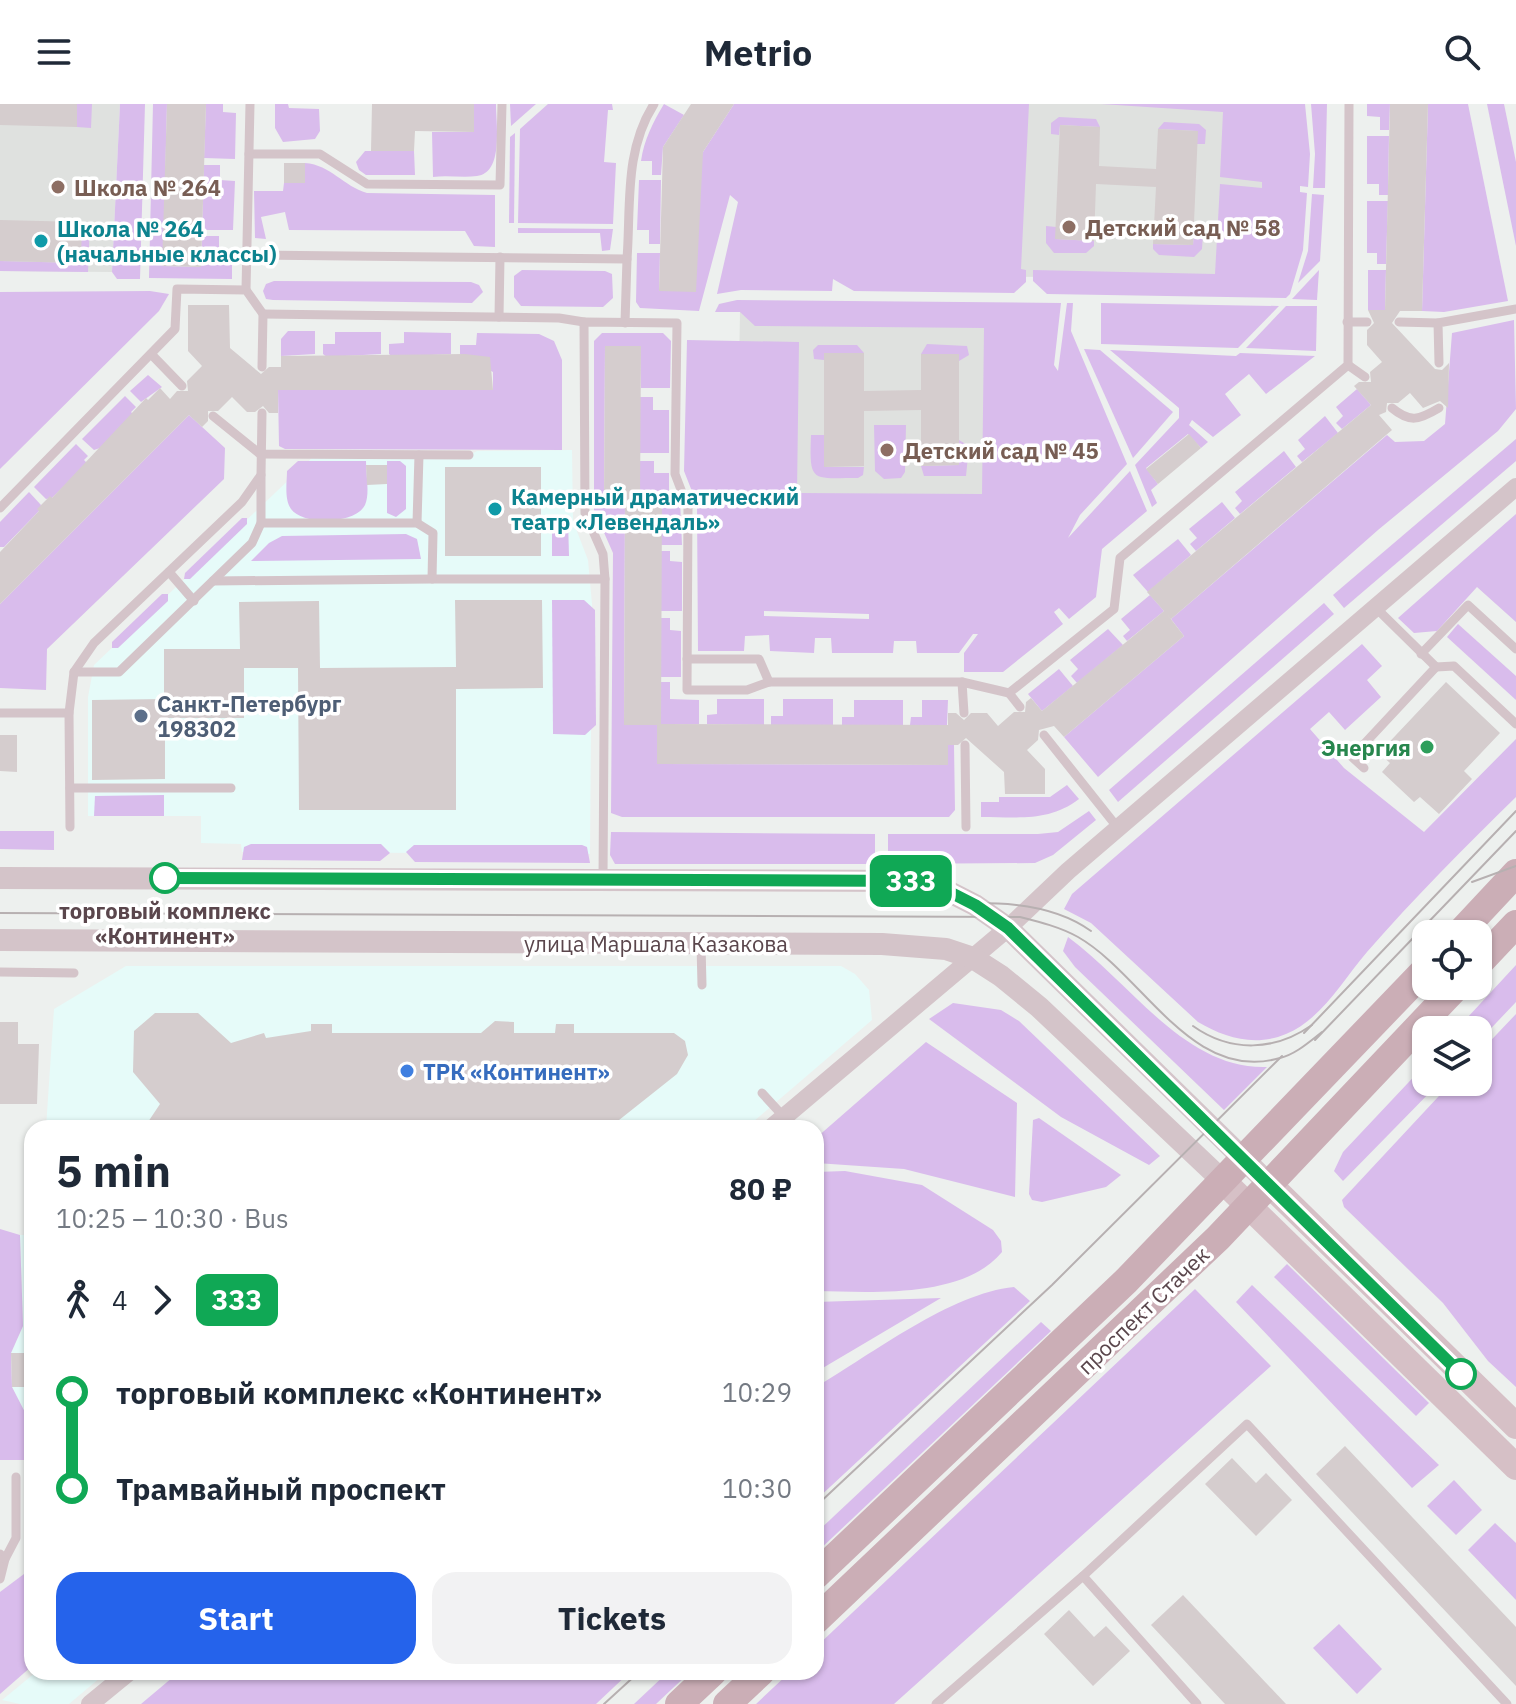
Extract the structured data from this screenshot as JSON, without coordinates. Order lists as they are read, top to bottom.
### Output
{
  "streets": {
    "main road": ["проспект Стачек"],
    "street": ["улица Маршала Казакова"]
  },
  "crossings": [
    ["улица Маршала Казакова", "проспект Стачек"]
  ],
  "places": [
    "Школа № 264",
    "Детский сад № 58",
    "Школа № 264 (начальные классы)",
    "Детский сад № 45",
    "Камерный драматический театр «Левендаль»",
    "Санкт-Петербург 198302",
    "Энергия",
    "торговый комплекс «Континент»",
    "ТРК «Континент»"
  ],
  "lines": ["bus line 333"],
  "page": {
    "header": "Metrio",
    "on_map": "333",
    "heading": ["5 min", "10:25 – 10:30 · Bus", "80 ₽"],
    "legs": ["4", "333"],
    "list": [
      {
        "name": "торговый комплекс «Континент»",
        "value": "10:29"
      },
      {
        "name": "Трамвайный проспект",
        "value": "10:30"
      }
    ],
    "buttons": ["Start", "Tickets"]
  }
}
